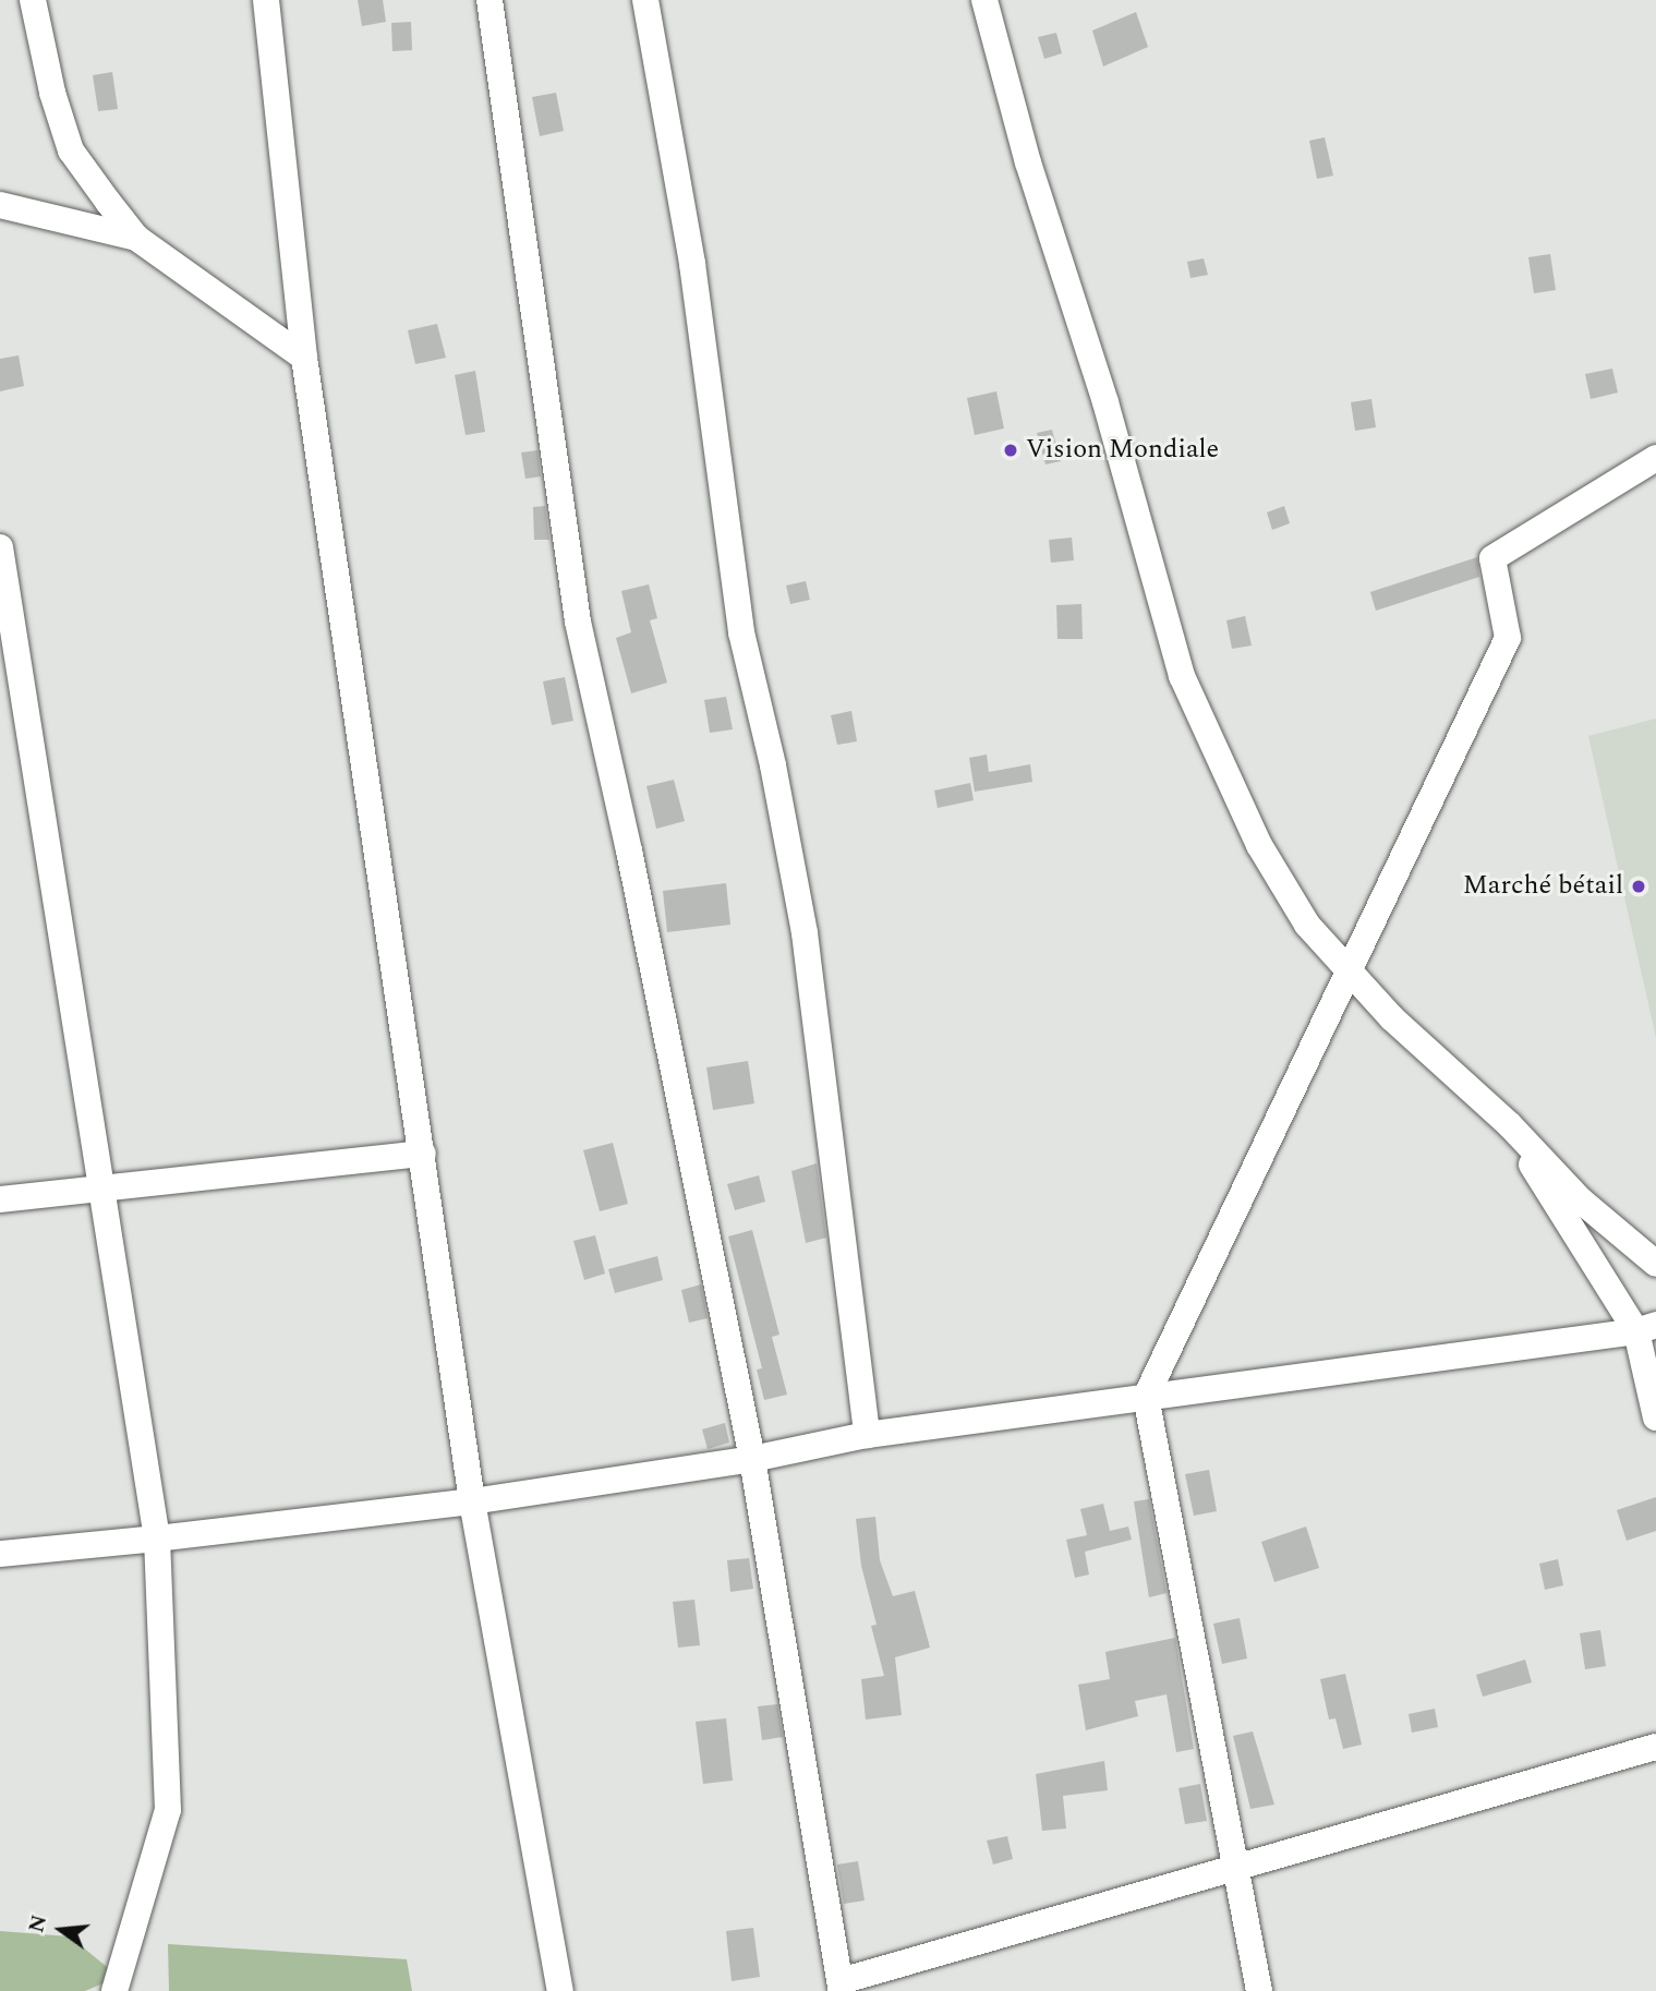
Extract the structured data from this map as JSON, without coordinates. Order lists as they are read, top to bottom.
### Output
{
  "places": ["Vision Mondiale", "Marché bétail"],
  "north": "left"
}
